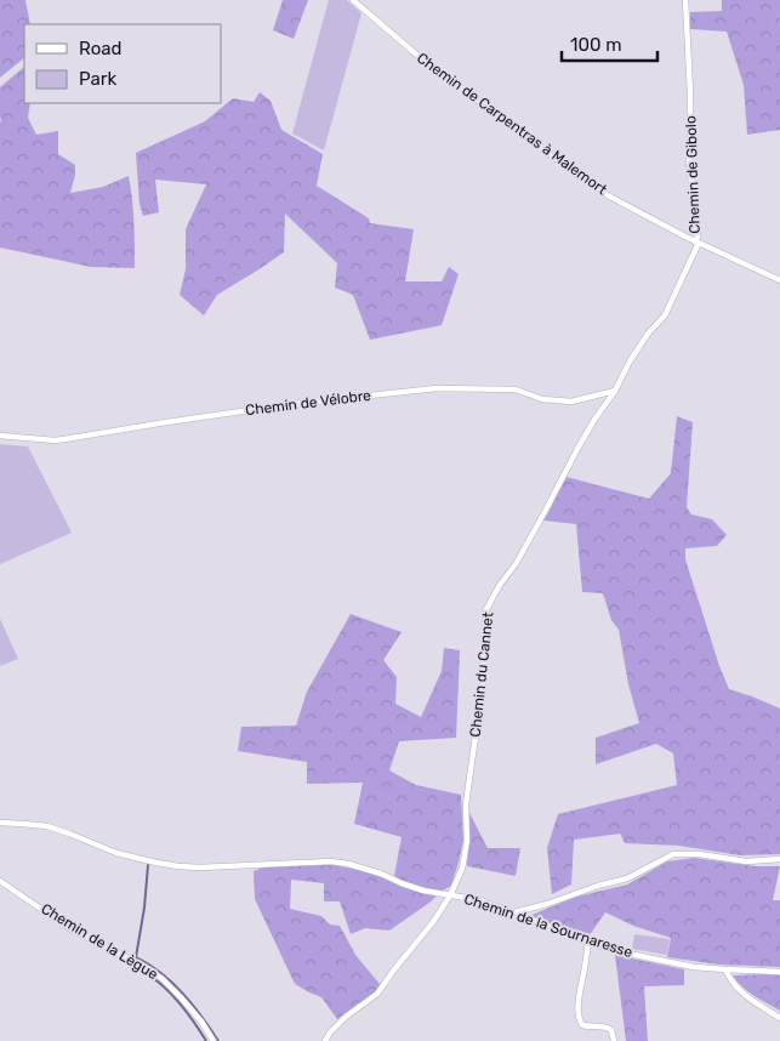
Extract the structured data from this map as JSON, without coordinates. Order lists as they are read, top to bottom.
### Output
{
  "streets": {
    "street": [
      "Chemin de Carpentras à Malemort",
      "Chemin de Gibolo",
      "Chemin de Vélobre",
      "Chemin du Cannet",
      "Chemin de la Sournaresse",
      "Chemin de la Lègue"
    ]
  },
  "crossings": [
    ["Chemin de Carpentras à Malemort", "Chemin de Gibolo"],
    ["Chemin de Carpentras à Malemort", "Chemin du Cannet"],
    ["Chemin de Gibolo", "Chemin du Cannet"],
    ["Chemin de Vélobre", "Chemin du Cannet"],
    ["Chemin du Cannet", "Chemin de la Sournaresse"]
  ],
  "legend": ["Road", "Park"],
  "scale_bar": "100 m"
}
